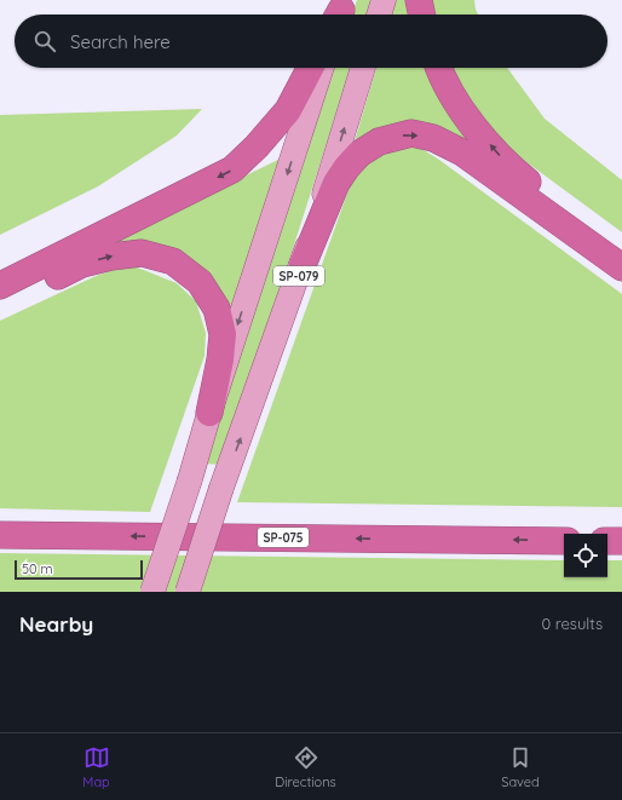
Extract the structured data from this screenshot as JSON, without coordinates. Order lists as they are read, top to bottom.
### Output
{
  "streets": {
    "highway": ["SP-075"],
    "main road": ["SP-079"]
  },
  "scale_bar": "50 m",
  "page": {
    "search": "Search here",
    "scale": "50 m",
    "heading": ["Nearby", "0 results"],
    "nav": ["Map", "Directions", "Saved"]
  }
}
